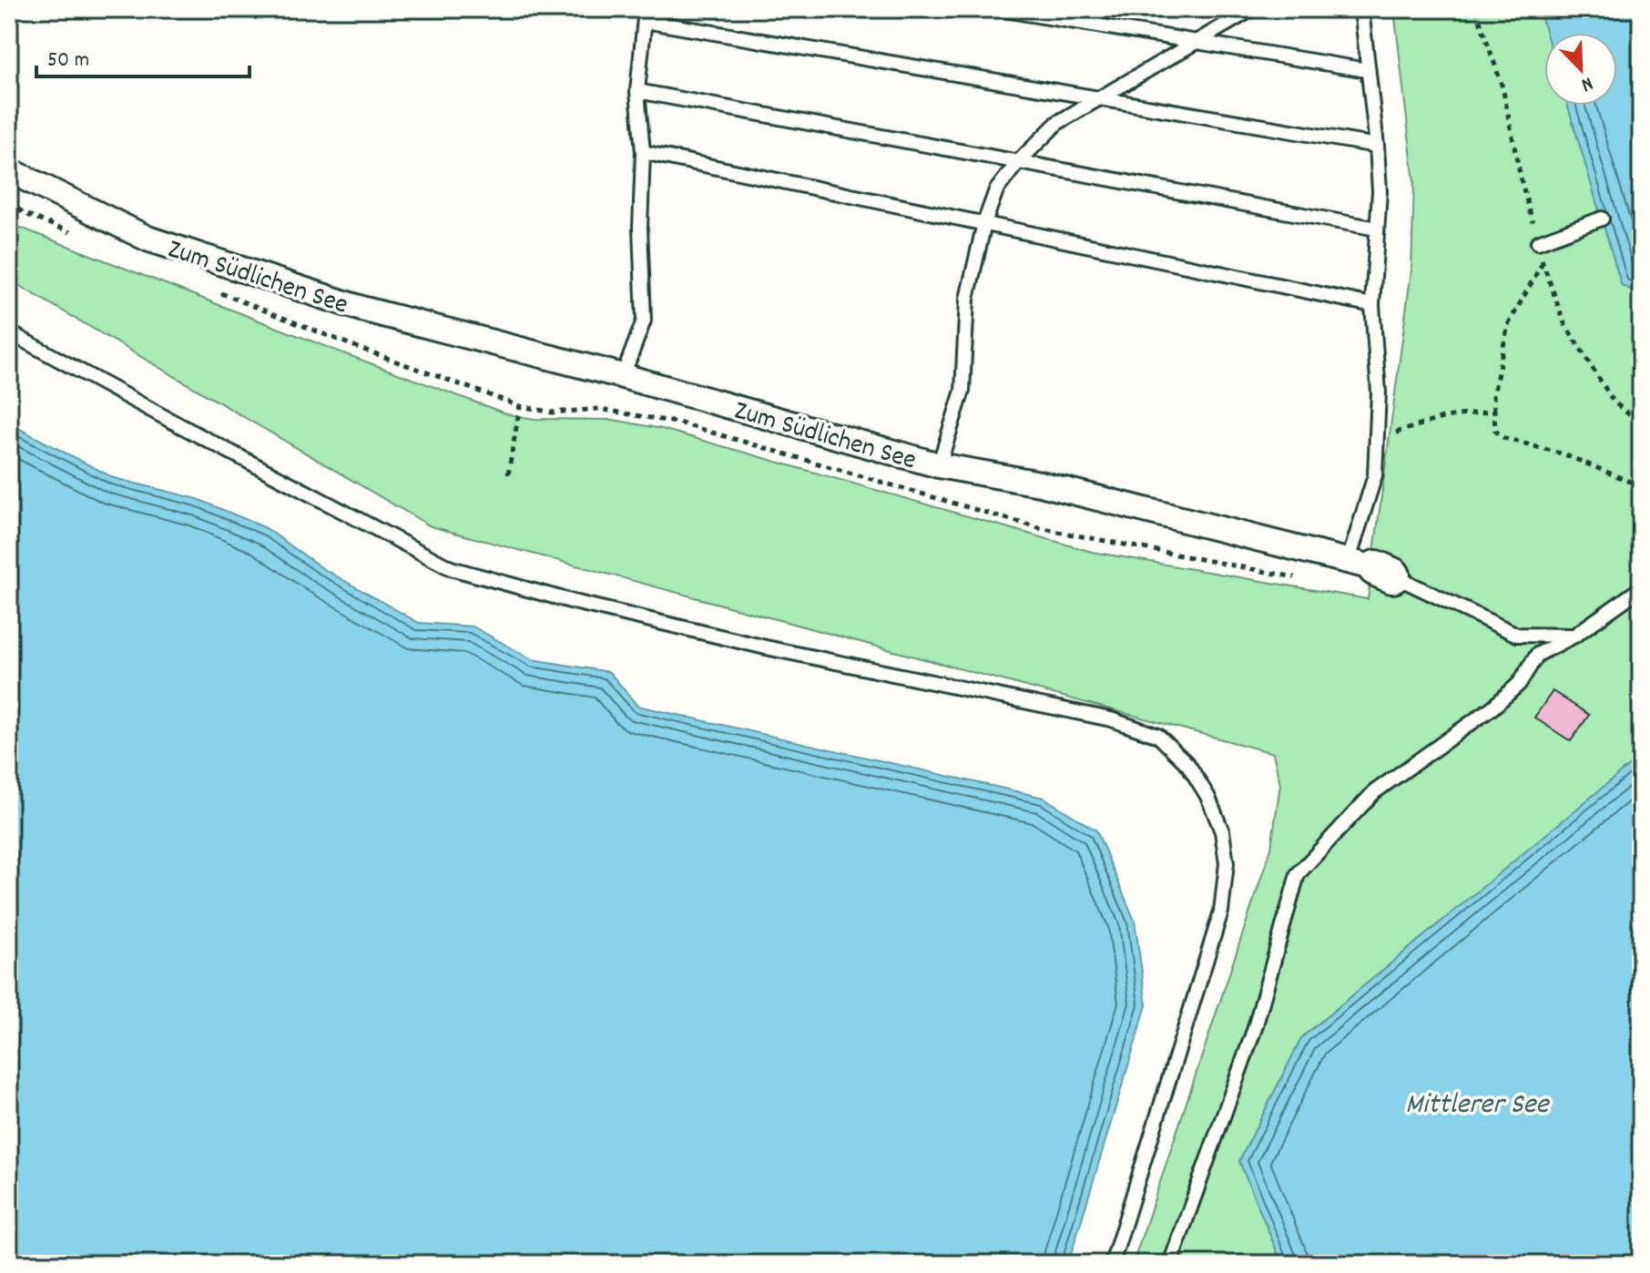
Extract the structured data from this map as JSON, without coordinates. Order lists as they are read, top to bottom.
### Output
{
  "streets": {
    "street": ["Zum Südlichen See"]
  },
  "water": ["Mittlerer See"],
  "scale_bar": "50 m",
  "north": "bottom right"
}
